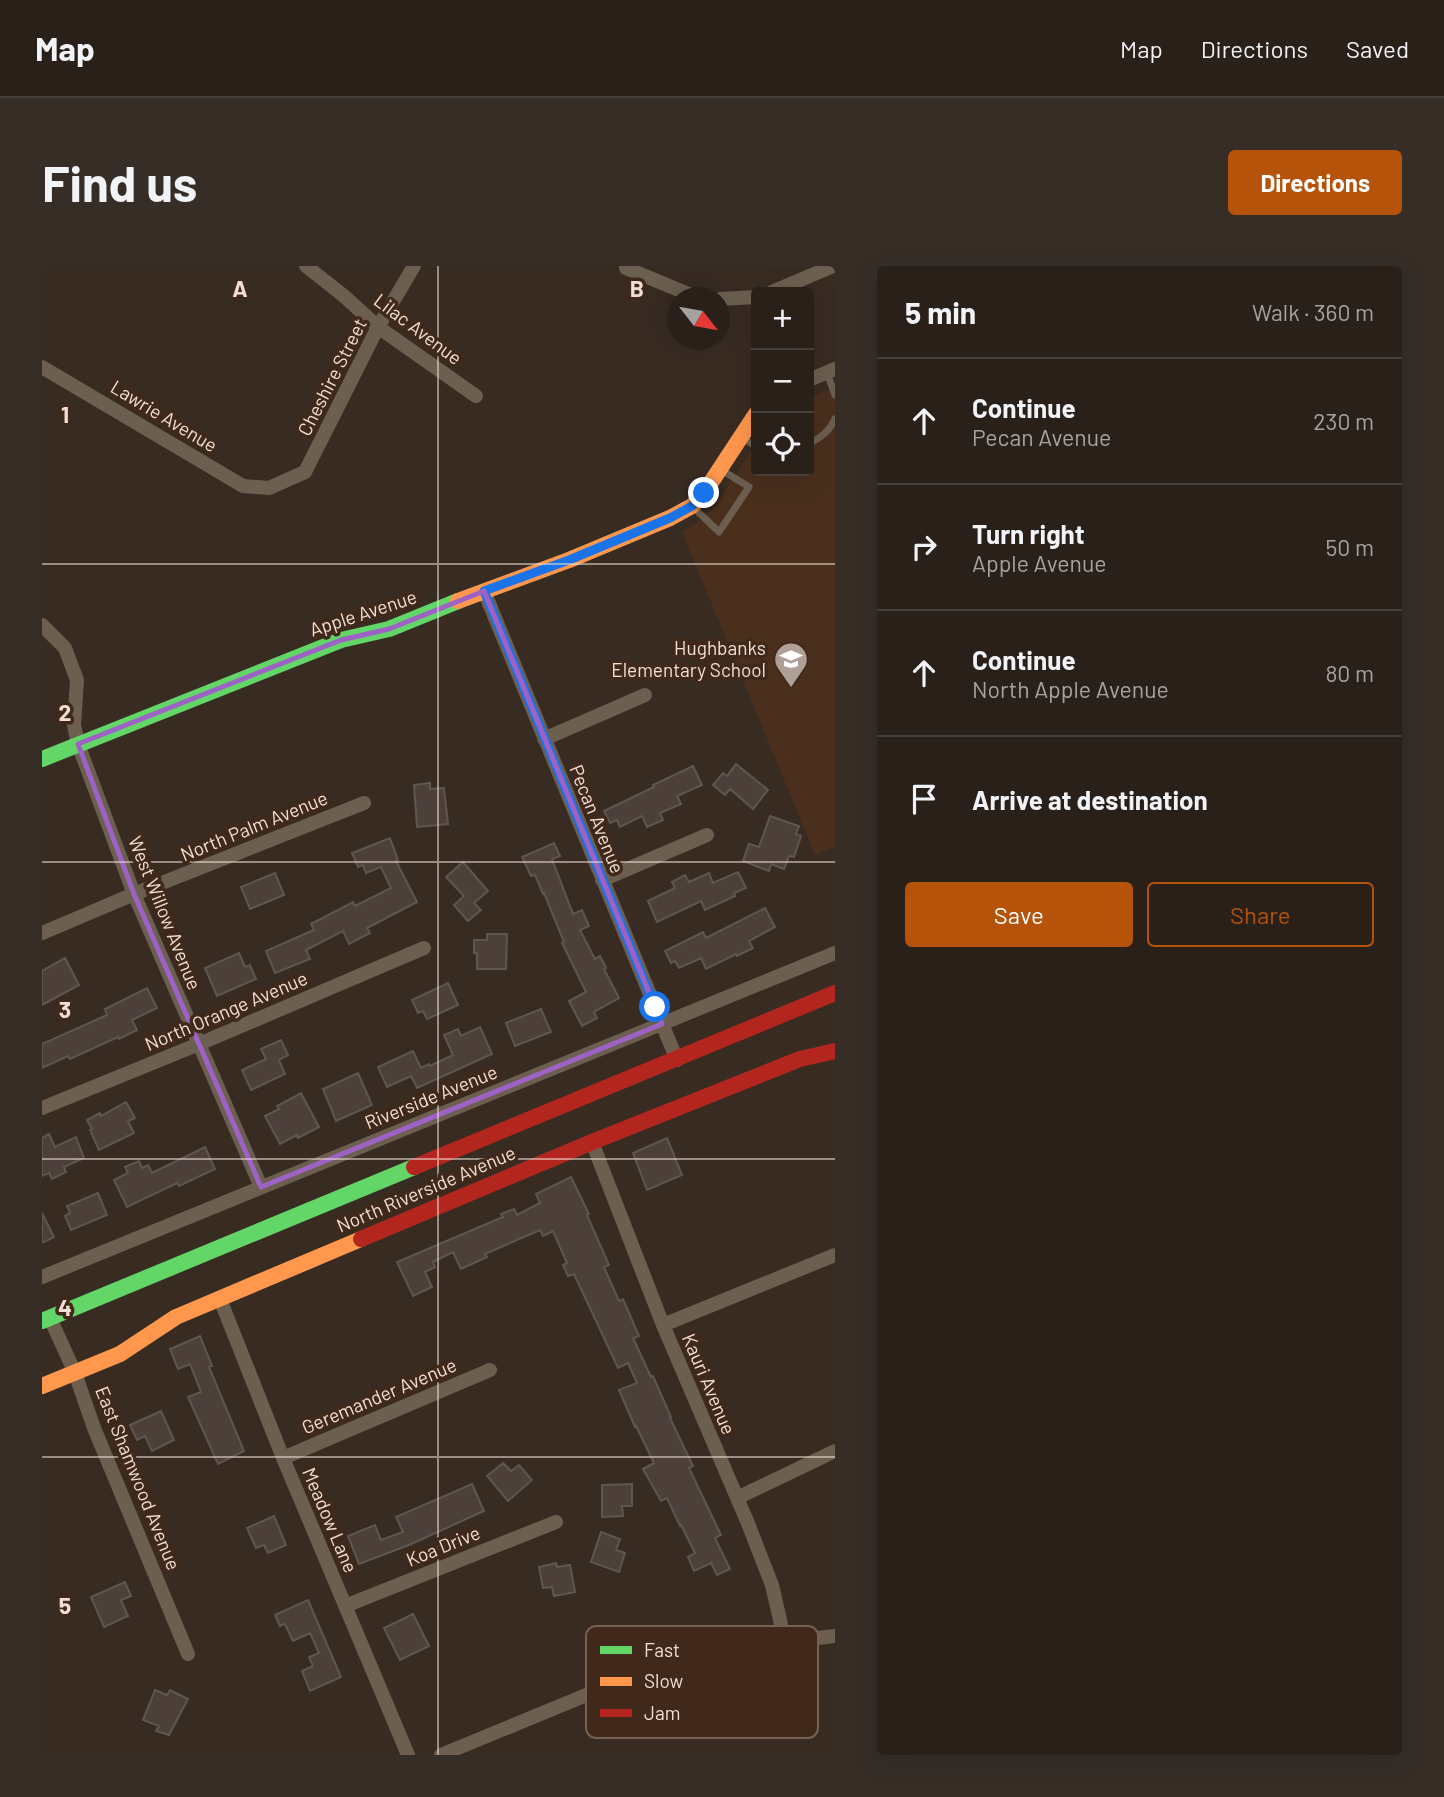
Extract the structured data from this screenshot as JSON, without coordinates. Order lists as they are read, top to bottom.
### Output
{
  "streets": {
    "street": [
      "Lilac Avenue",
      "Cheshire Street",
      "Lawrie Avenue",
      "Apple Avenue",
      "Pecan Avenue",
      "North Palm Avenue",
      "West Willow Avenue",
      "North Orange Avenue",
      "Riverside Avenue",
      "North Riverside Avenue",
      "Kauri Avenue",
      "Geremander Avenue",
      "East Shamwood Avenue",
      "Meadow Lane",
      "Koa Drive"
    ]
  },
  "crossings": [
    ["Lilac Avenue", "Cheshire Street"],
    ["Cheshire Street", "Lawrie Avenue"],
    ["Apple Avenue", "Pecan Avenue"],
    ["Apple Avenue", "West Willow Avenue"],
    ["Pecan Avenue", "Riverside Avenue"],
    ["Pecan Avenue", "North Riverside Avenue"],
    ["North Palm Avenue", "West Willow Avenue"],
    ["West Willow Avenue", "North Orange Avenue"],
    ["West Willow Avenue", "Riverside Avenue"],
    ["North Riverside Avenue", "Kauri Avenue"],
    ["North Riverside Avenue", "East Shamwood Avenue"],
    ["North Riverside Avenue", "Meadow Lane"],
    ["Geremander Avenue", "Meadow Lane"],
    ["Meadow Lane", "Koa Drive"]
  ],
  "places": {
    "school or university": ["Hughbanks Elementary School"]
  },
  "legend": ["Fast", "Slow", "Jam"],
  "north": "bottom right",
  "page": {
    "header": "Map",
    "nav": ["Map", "Directions", "Saved"],
    "buttons": [
      "Directions",
      ["Save", "Share"]
    ],
    "title": "Find us",
    "heading": ["5 min", "Walk · 360 m"],
    "map_buttons": ["+", "−"],
    "list": [
      ["Continue", "Pecan Avenue", "230 m"],
      ["Turn right", "Apple Avenue", "50 m"],
      ["Continue", "North Apple Avenue", "80 m"],
      "Arrive at destination"
    ]
  },
  "grid": {
    "columns": ["A", "B"],
    "rows": [
      "1",
      "2",
      "3",
      "4",
      "5"
    ]
  }
}
